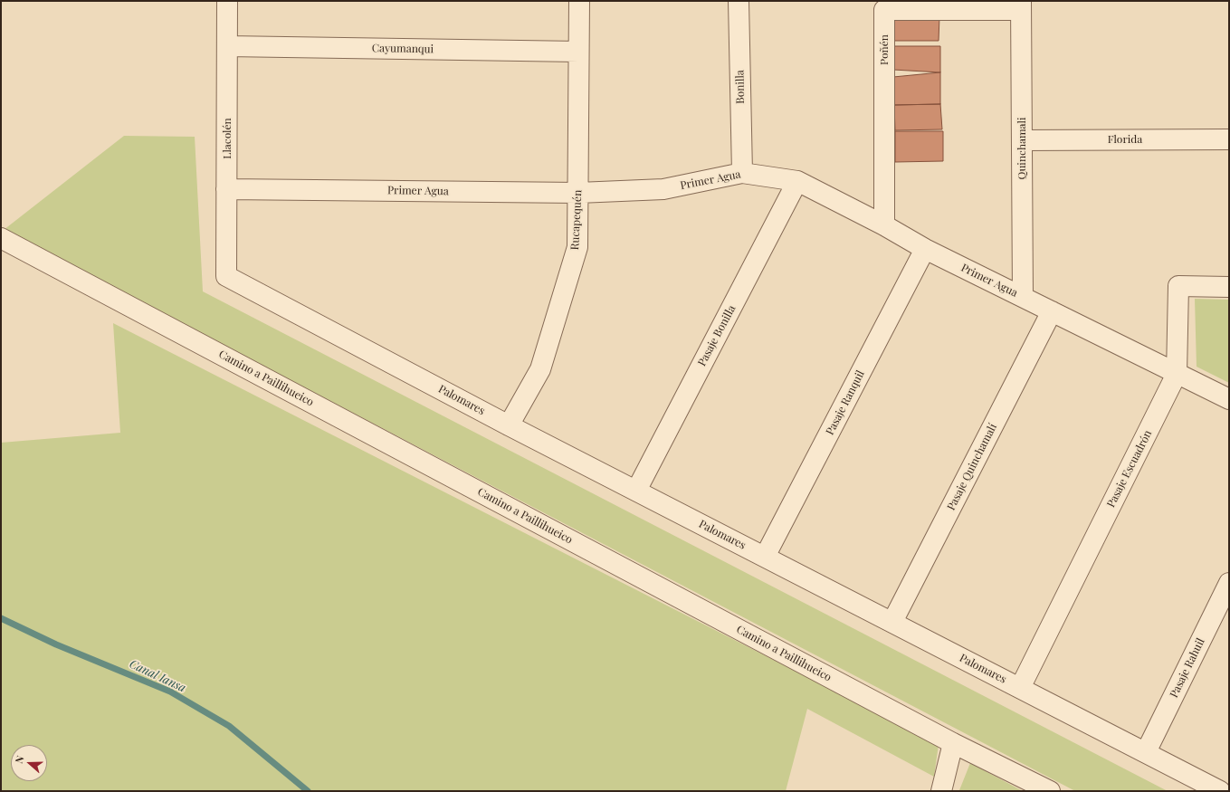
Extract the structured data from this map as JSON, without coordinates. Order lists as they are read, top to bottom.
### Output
{
  "streets": {
    "street": [
      "Cayumanqui",
      "Poñén",
      "Bonilla",
      "Llacolén",
      "Florida",
      "Quinchamali",
      "Primer Agua",
      "Rucapequén",
      "Pasaje Bonilla",
      "Camino a Paillihueico",
      "Palomares",
      "Pasaje Ranquil",
      "Pasaje Quinchamalí",
      "Pasaje Escuadrón",
      "Pasaje Rahuil"
    ]
  },
  "crossings": [
    ["Cayumanqui", "Llacolén"],
    ["Cayumanqui", "Rucapequén"],
    ["Poñén", "Quinchamali"],
    ["Poñén", "Primer Agua"],
    ["Bonilla", "Primer Agua"],
    ["Llacolén", "Primer Agua"],
    ["Llacolén", "Palomares"],
    ["Florida", "Quinchamali"],
    ["Quinchamali", "Primer Agua"],
    ["Primer Agua", "Rucapequén"],
    ["Primer Agua", "Pasaje Bonilla"],
    ["Primer Agua", "Pasaje Ranquil"],
    ["Primer Agua", "Pasaje Quinchamalí"],
    ["Primer Agua", "Pasaje Escuadrón"],
    ["Rucapequén", "Palomares"],
    ["Pasaje Bonilla", "Palomares"],
    ["Palomares", "Pasaje Ranquil"],
    ["Palomares", "Pasaje Quinchamalí"],
    ["Palomares", "Pasaje Escuadrón"],
    ["Palomares", "Pasaje Rahuil"]
  ],
  "water": ["Canal Iansa"],
  "north": "left"
}
